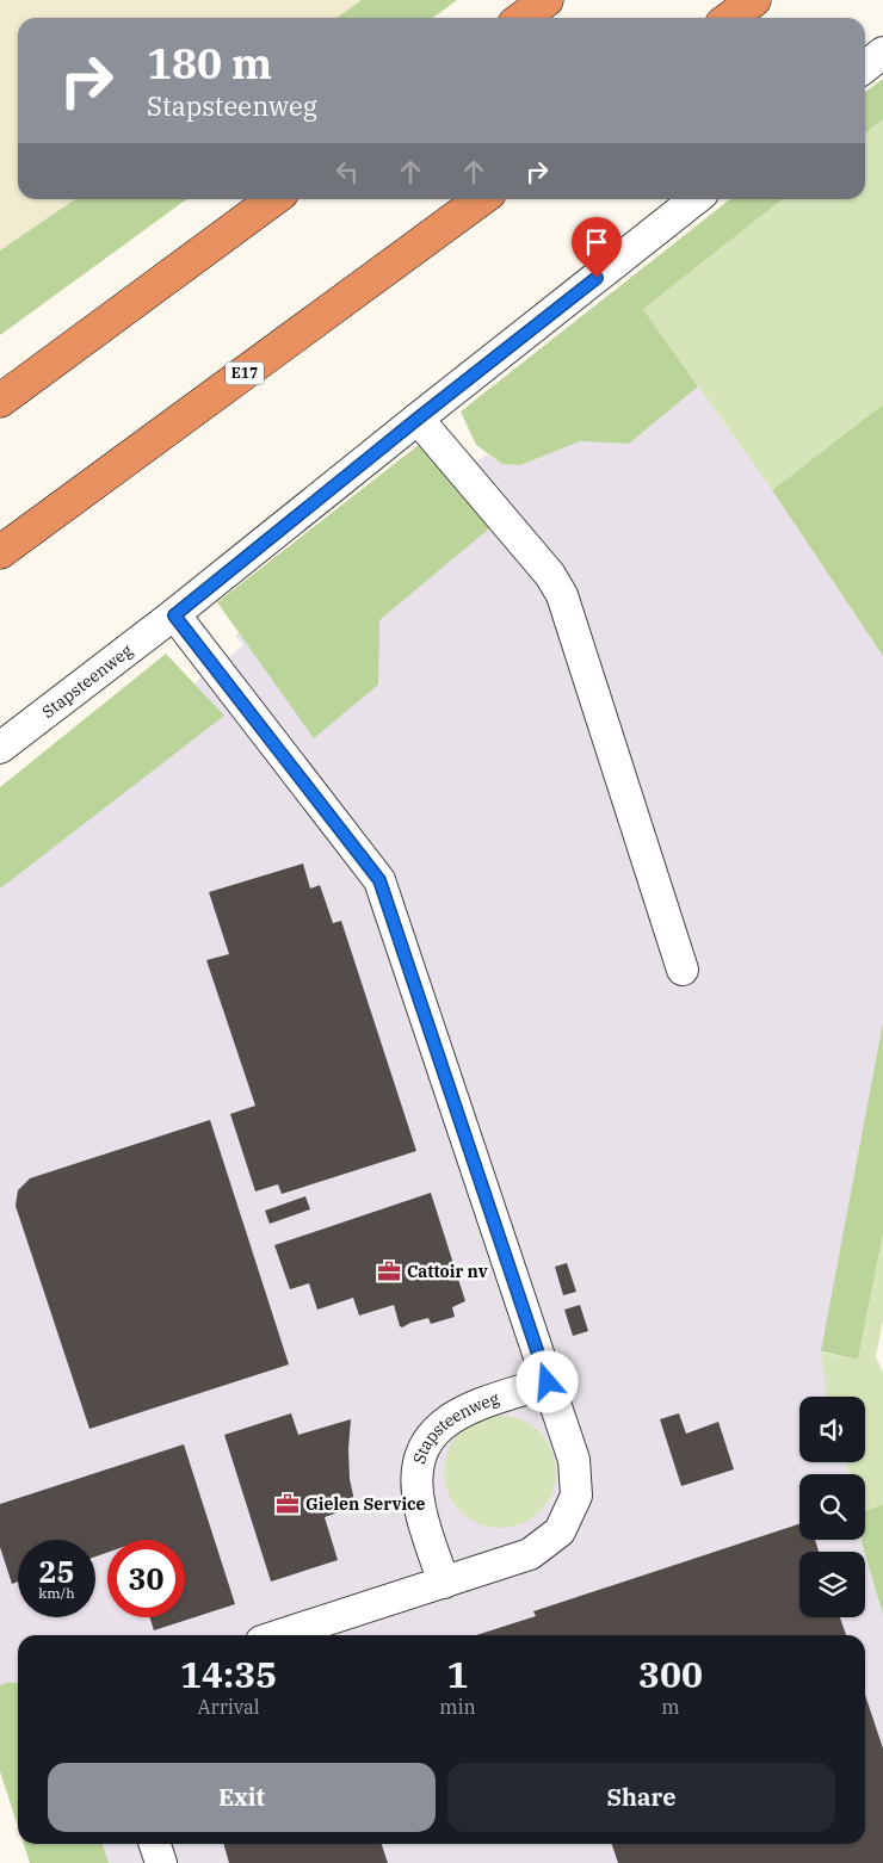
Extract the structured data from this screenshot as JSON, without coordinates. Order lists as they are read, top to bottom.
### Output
{
  "streets": {
    "highway": ["E17"],
    "street": ["Stapsteenweg"]
  },
  "places": {
    "office": ["Cattoir nv", "Gielen Service"]
  },
  "page": {
    "turn": ["180 m", "Stapsteenweg"],
    "speed": "25 km/h",
    "limit": "30",
    "eta": [
      "14:35",
      "Arrival",
      "1",
      "min",
      "300",
      "m"
    ],
    "buttons": ["Exit", "Share"]
  }
}
